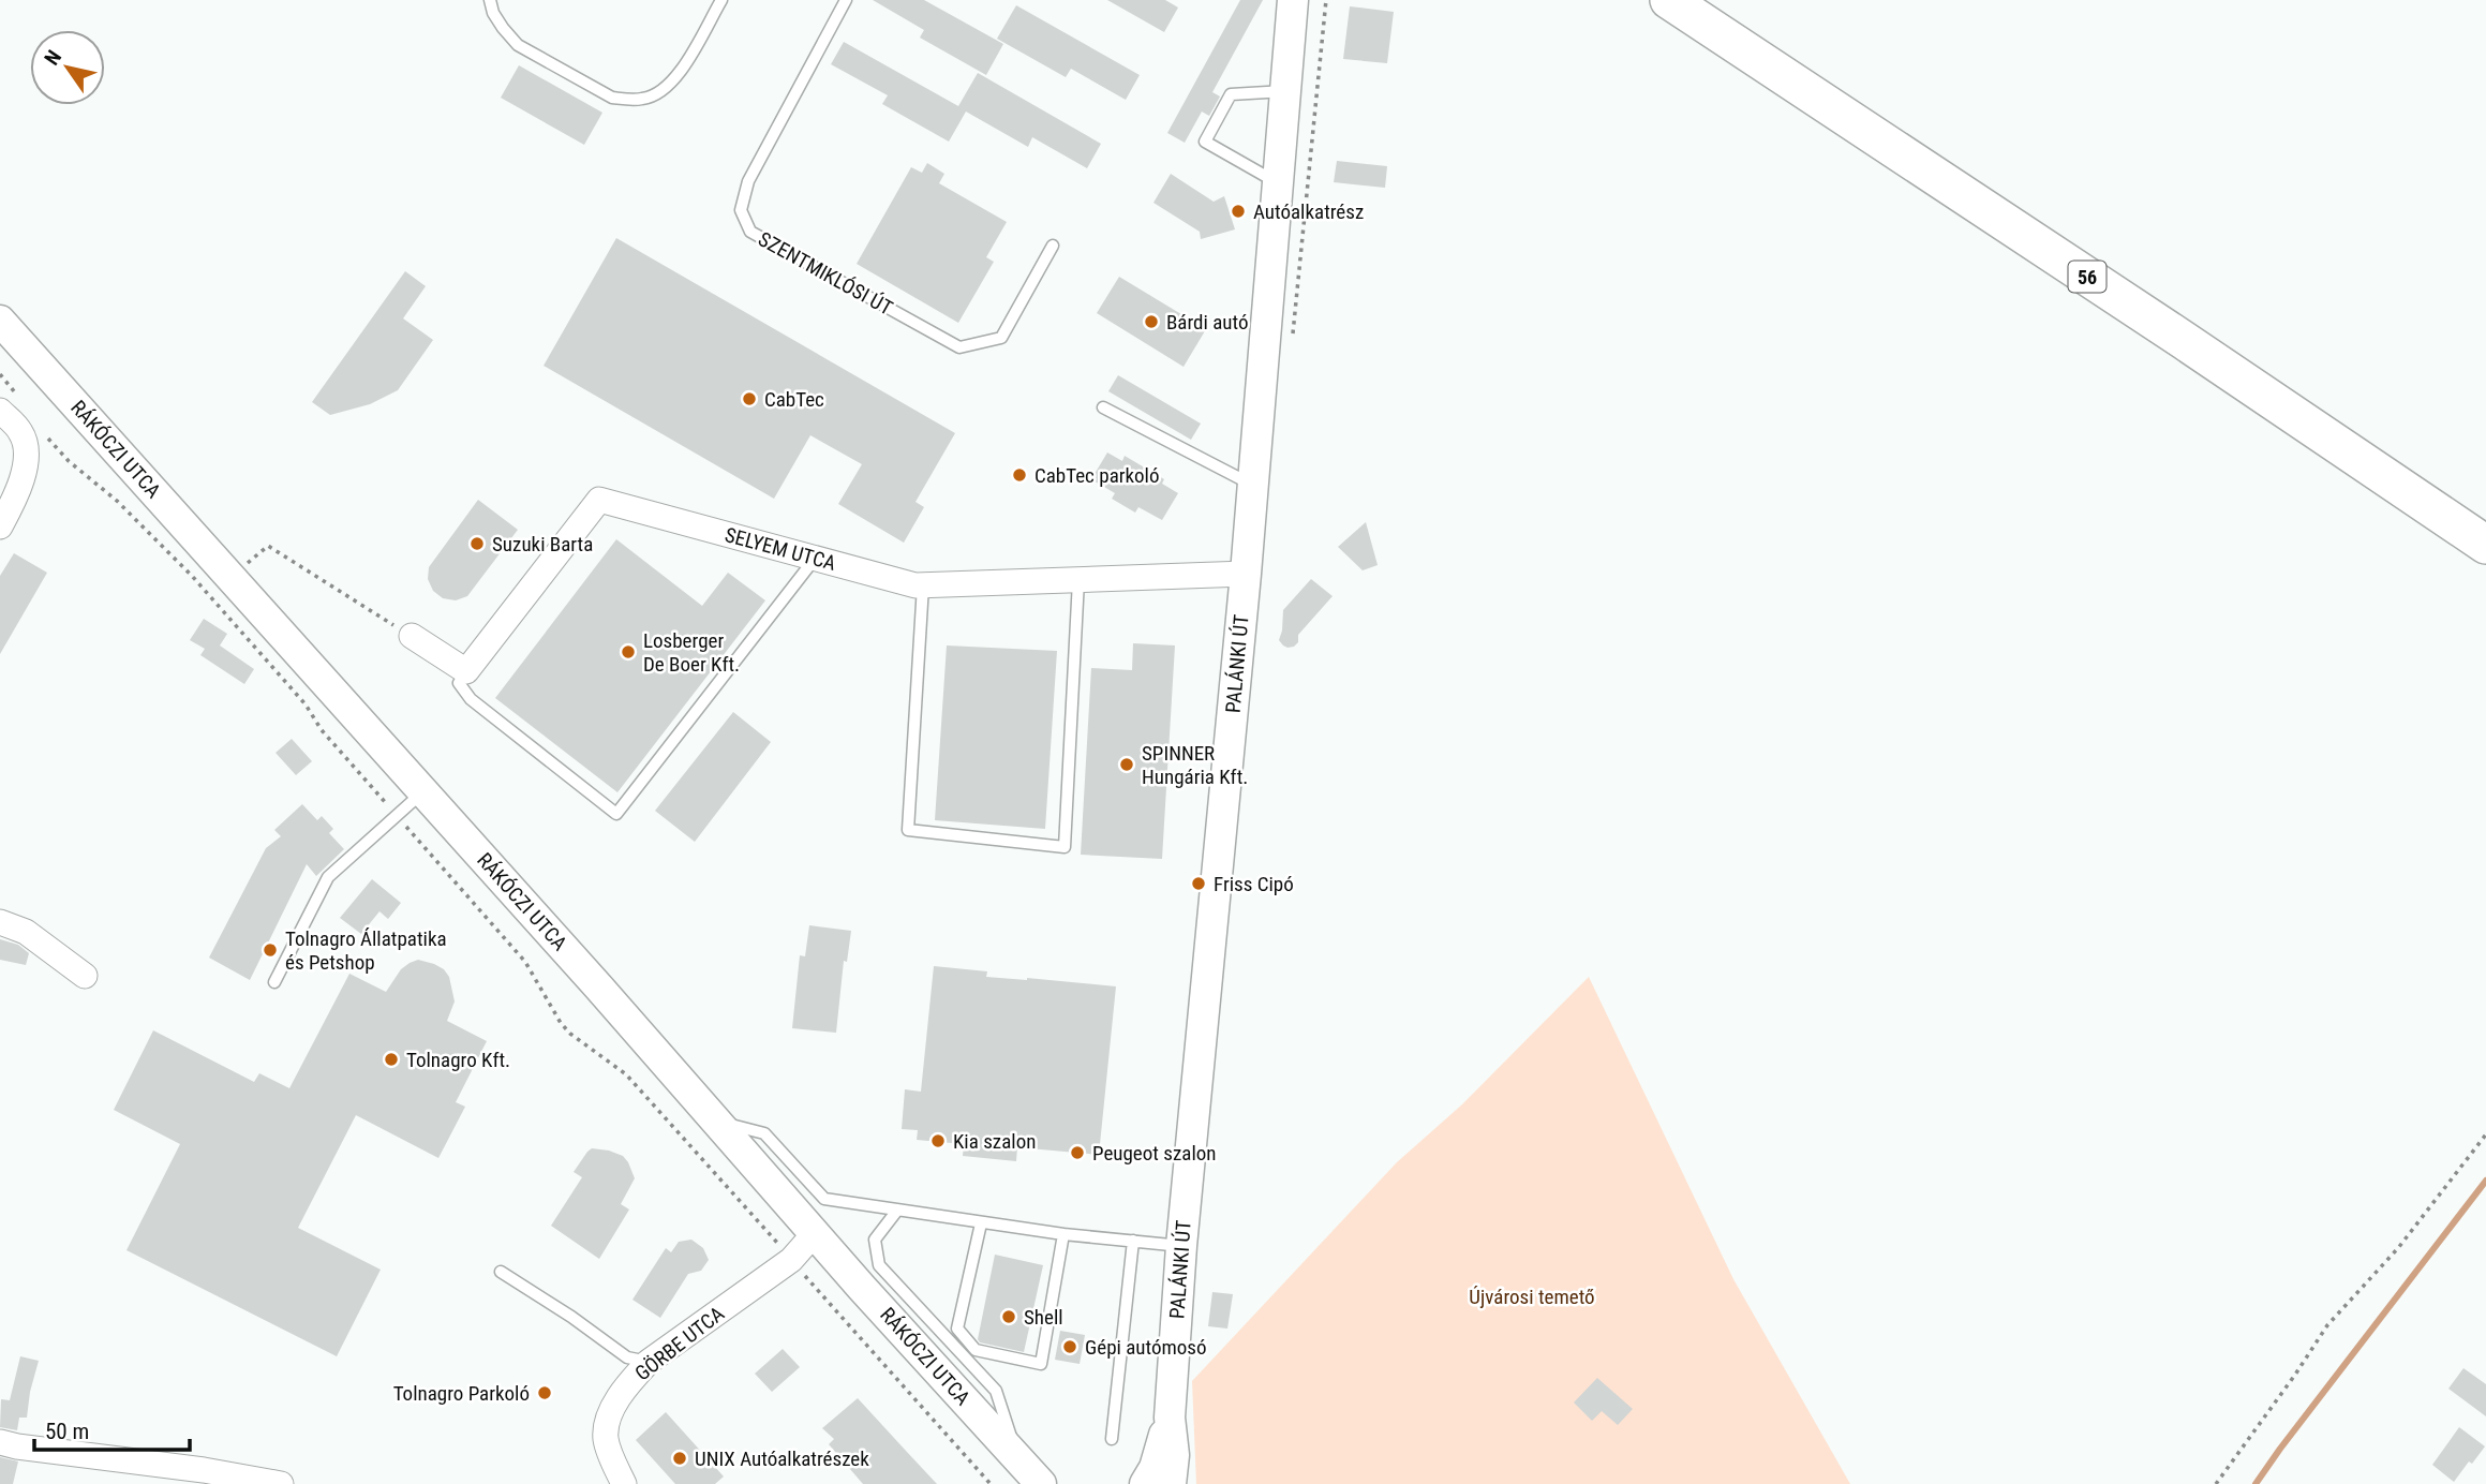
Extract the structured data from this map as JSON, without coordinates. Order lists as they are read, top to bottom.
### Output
{
  "streets": {
    "main road": ["56"],
    "street": [
      "RÁKÓCZI UTCA",
      "SELYEM UTCA",
      "PALÁNKI ÚT",
      "GÖRBE UTCA"
    ],
    "lane": ["SZENTMIKLÓSI ÚT"]
  },
  "crossings": [
    ["RÁKÓCZI UTCA", "GÖRBE UTCA"],
    ["SELYEM UTCA", "PALÁNKI ÚT"]
  ],
  "parks": ["Újvárosi temető"],
  "places": [
    "Autóalkatrész",
    "Bárdi autó",
    "CabTec",
    "CabTec parkoló",
    "Suzuki Barta",
    "Losberger De Boer Kft.",
    "SPINNER Hungária Kft.",
    "Friss Cipó",
    "Tolnagro Állatpatika és Petshop",
    "Tolnagro Kft.",
    "Kia szalon",
    "Peugeot szalon",
    "Shell",
    "Gépi autómosó",
    "Tolnagro Parkoló",
    "UNIX Autóalkatrészek"
  ],
  "scale_bar": "50 m",
  "north": "top left"
}
